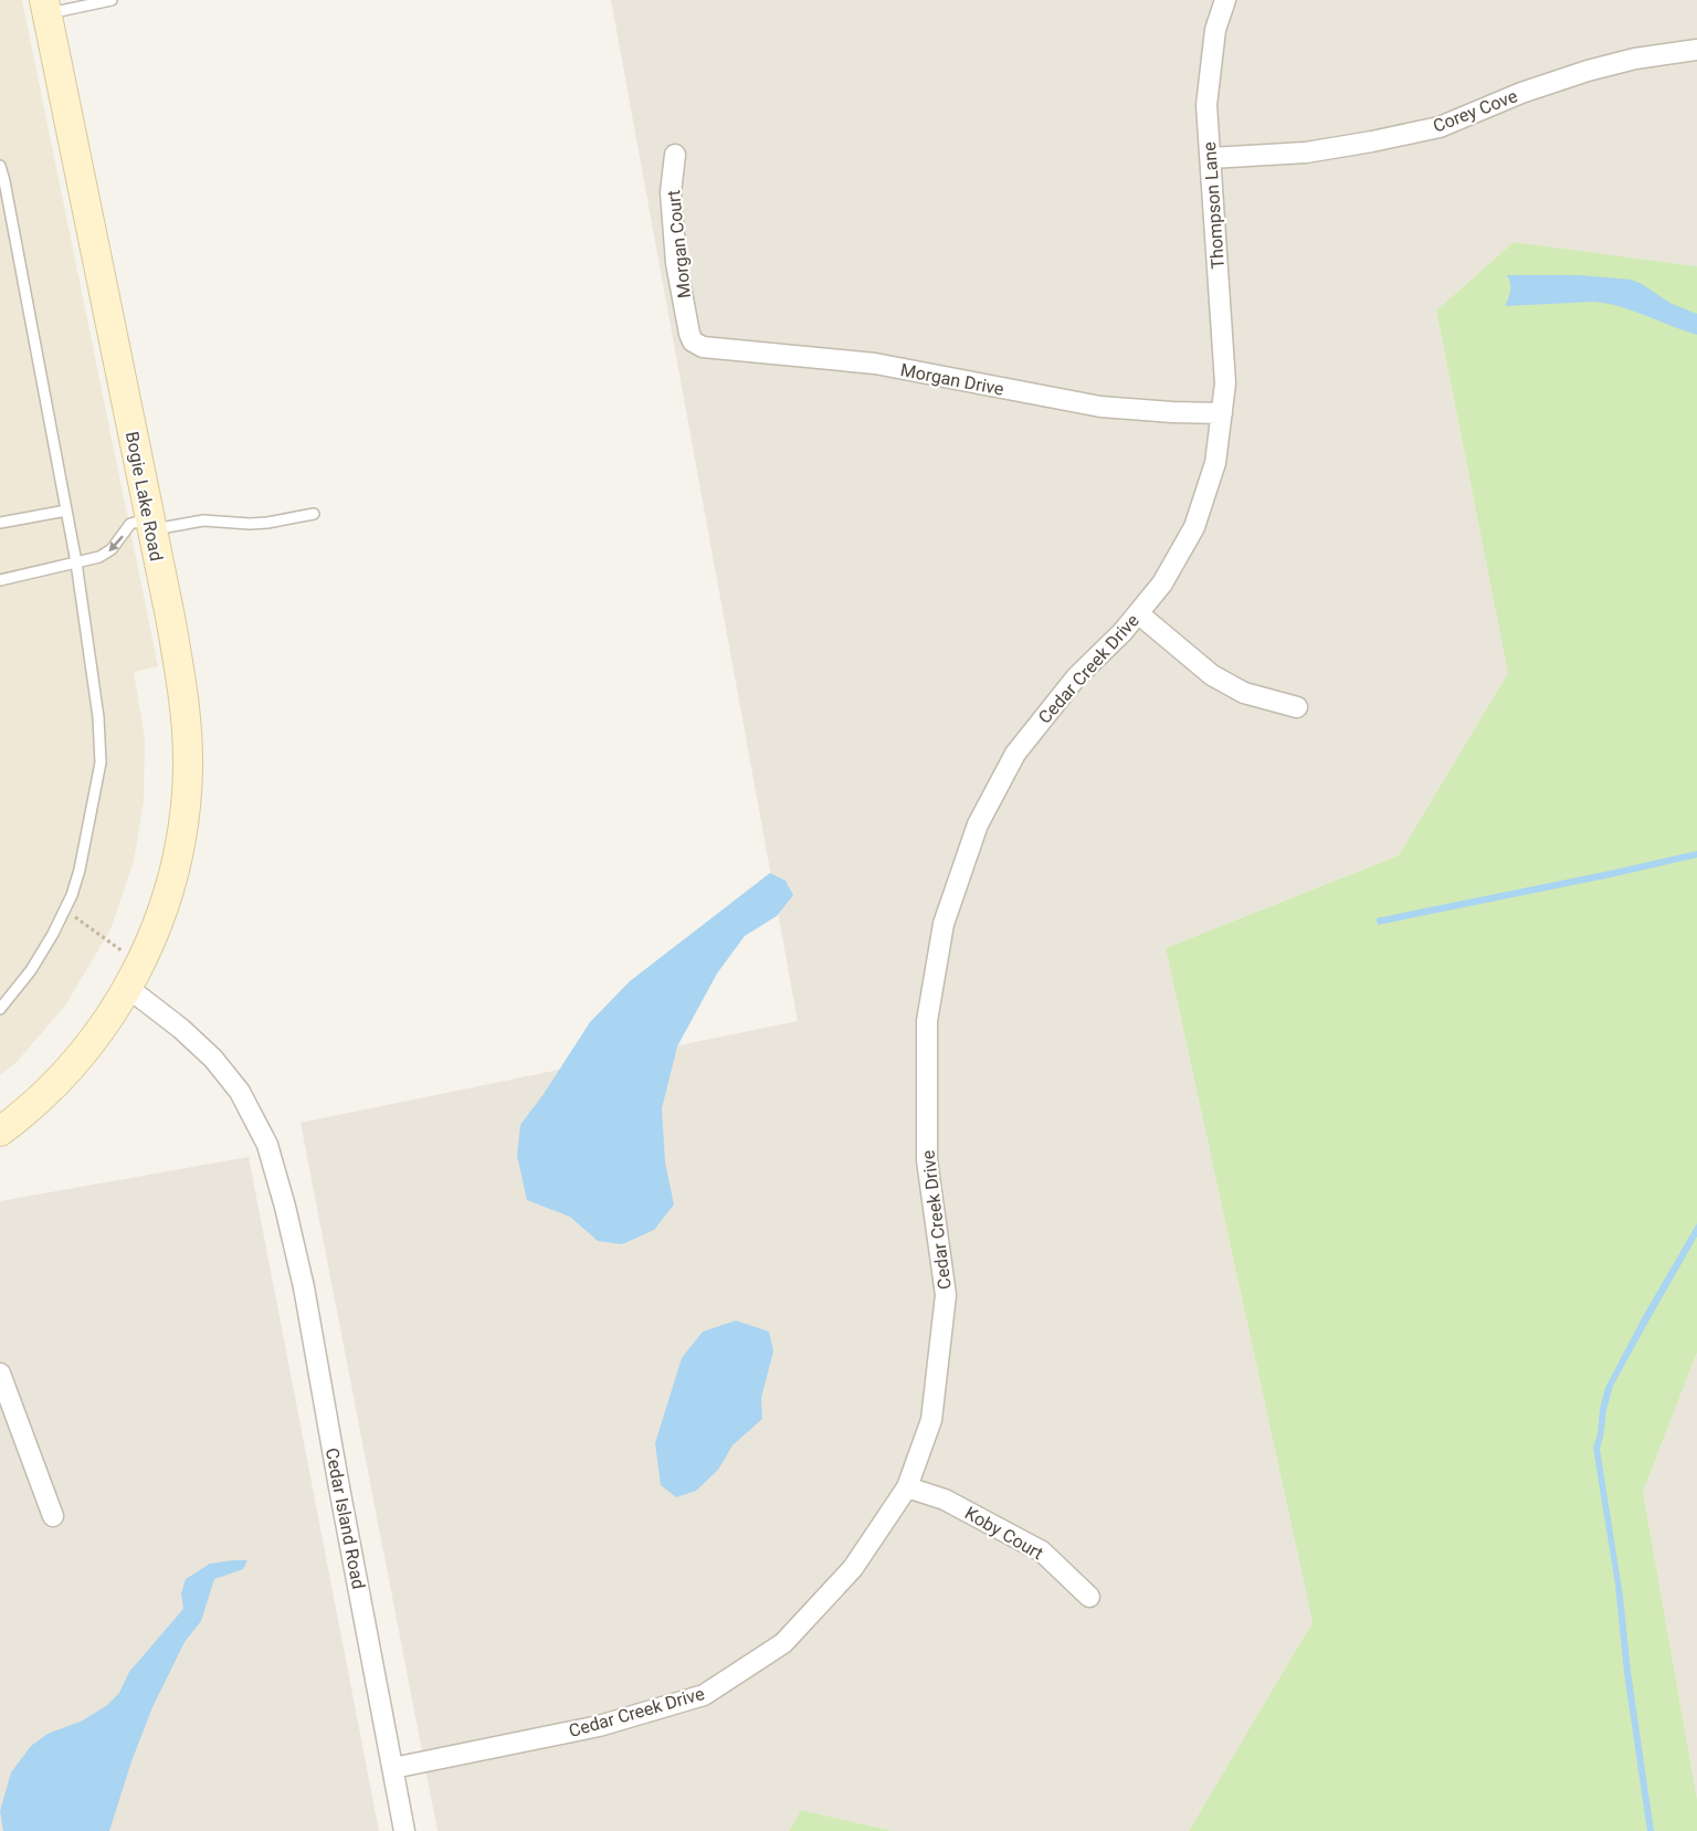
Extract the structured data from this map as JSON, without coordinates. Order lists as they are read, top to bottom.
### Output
{
  "streets": {
    "main road": ["Bogie Lake Road"],
    "street": [
      "Corey Cove",
      "Thompson Lane",
      "Morgan Court",
      "Morgan Drive",
      "Cedar Creek Drive",
      "Cedar Island Road",
      "Koby Court"
    ]
  },
  "crossings": [
    ["Corey Cove", "Thompson Lane"],
    ["Thompson Lane", "Morgan Drive"],
    ["Thompson Lane", "Cedar Creek Drive"],
    ["Morgan Court", "Morgan Drive"],
    ["Morgan Drive", "Cedar Creek Drive"],
    ["Bogie Lake Road", "Cedar Island Road"],
    ["Cedar Creek Drive", "Cedar Island Road"],
    ["Cedar Creek Drive", "Koby Court"]
  ]
}
